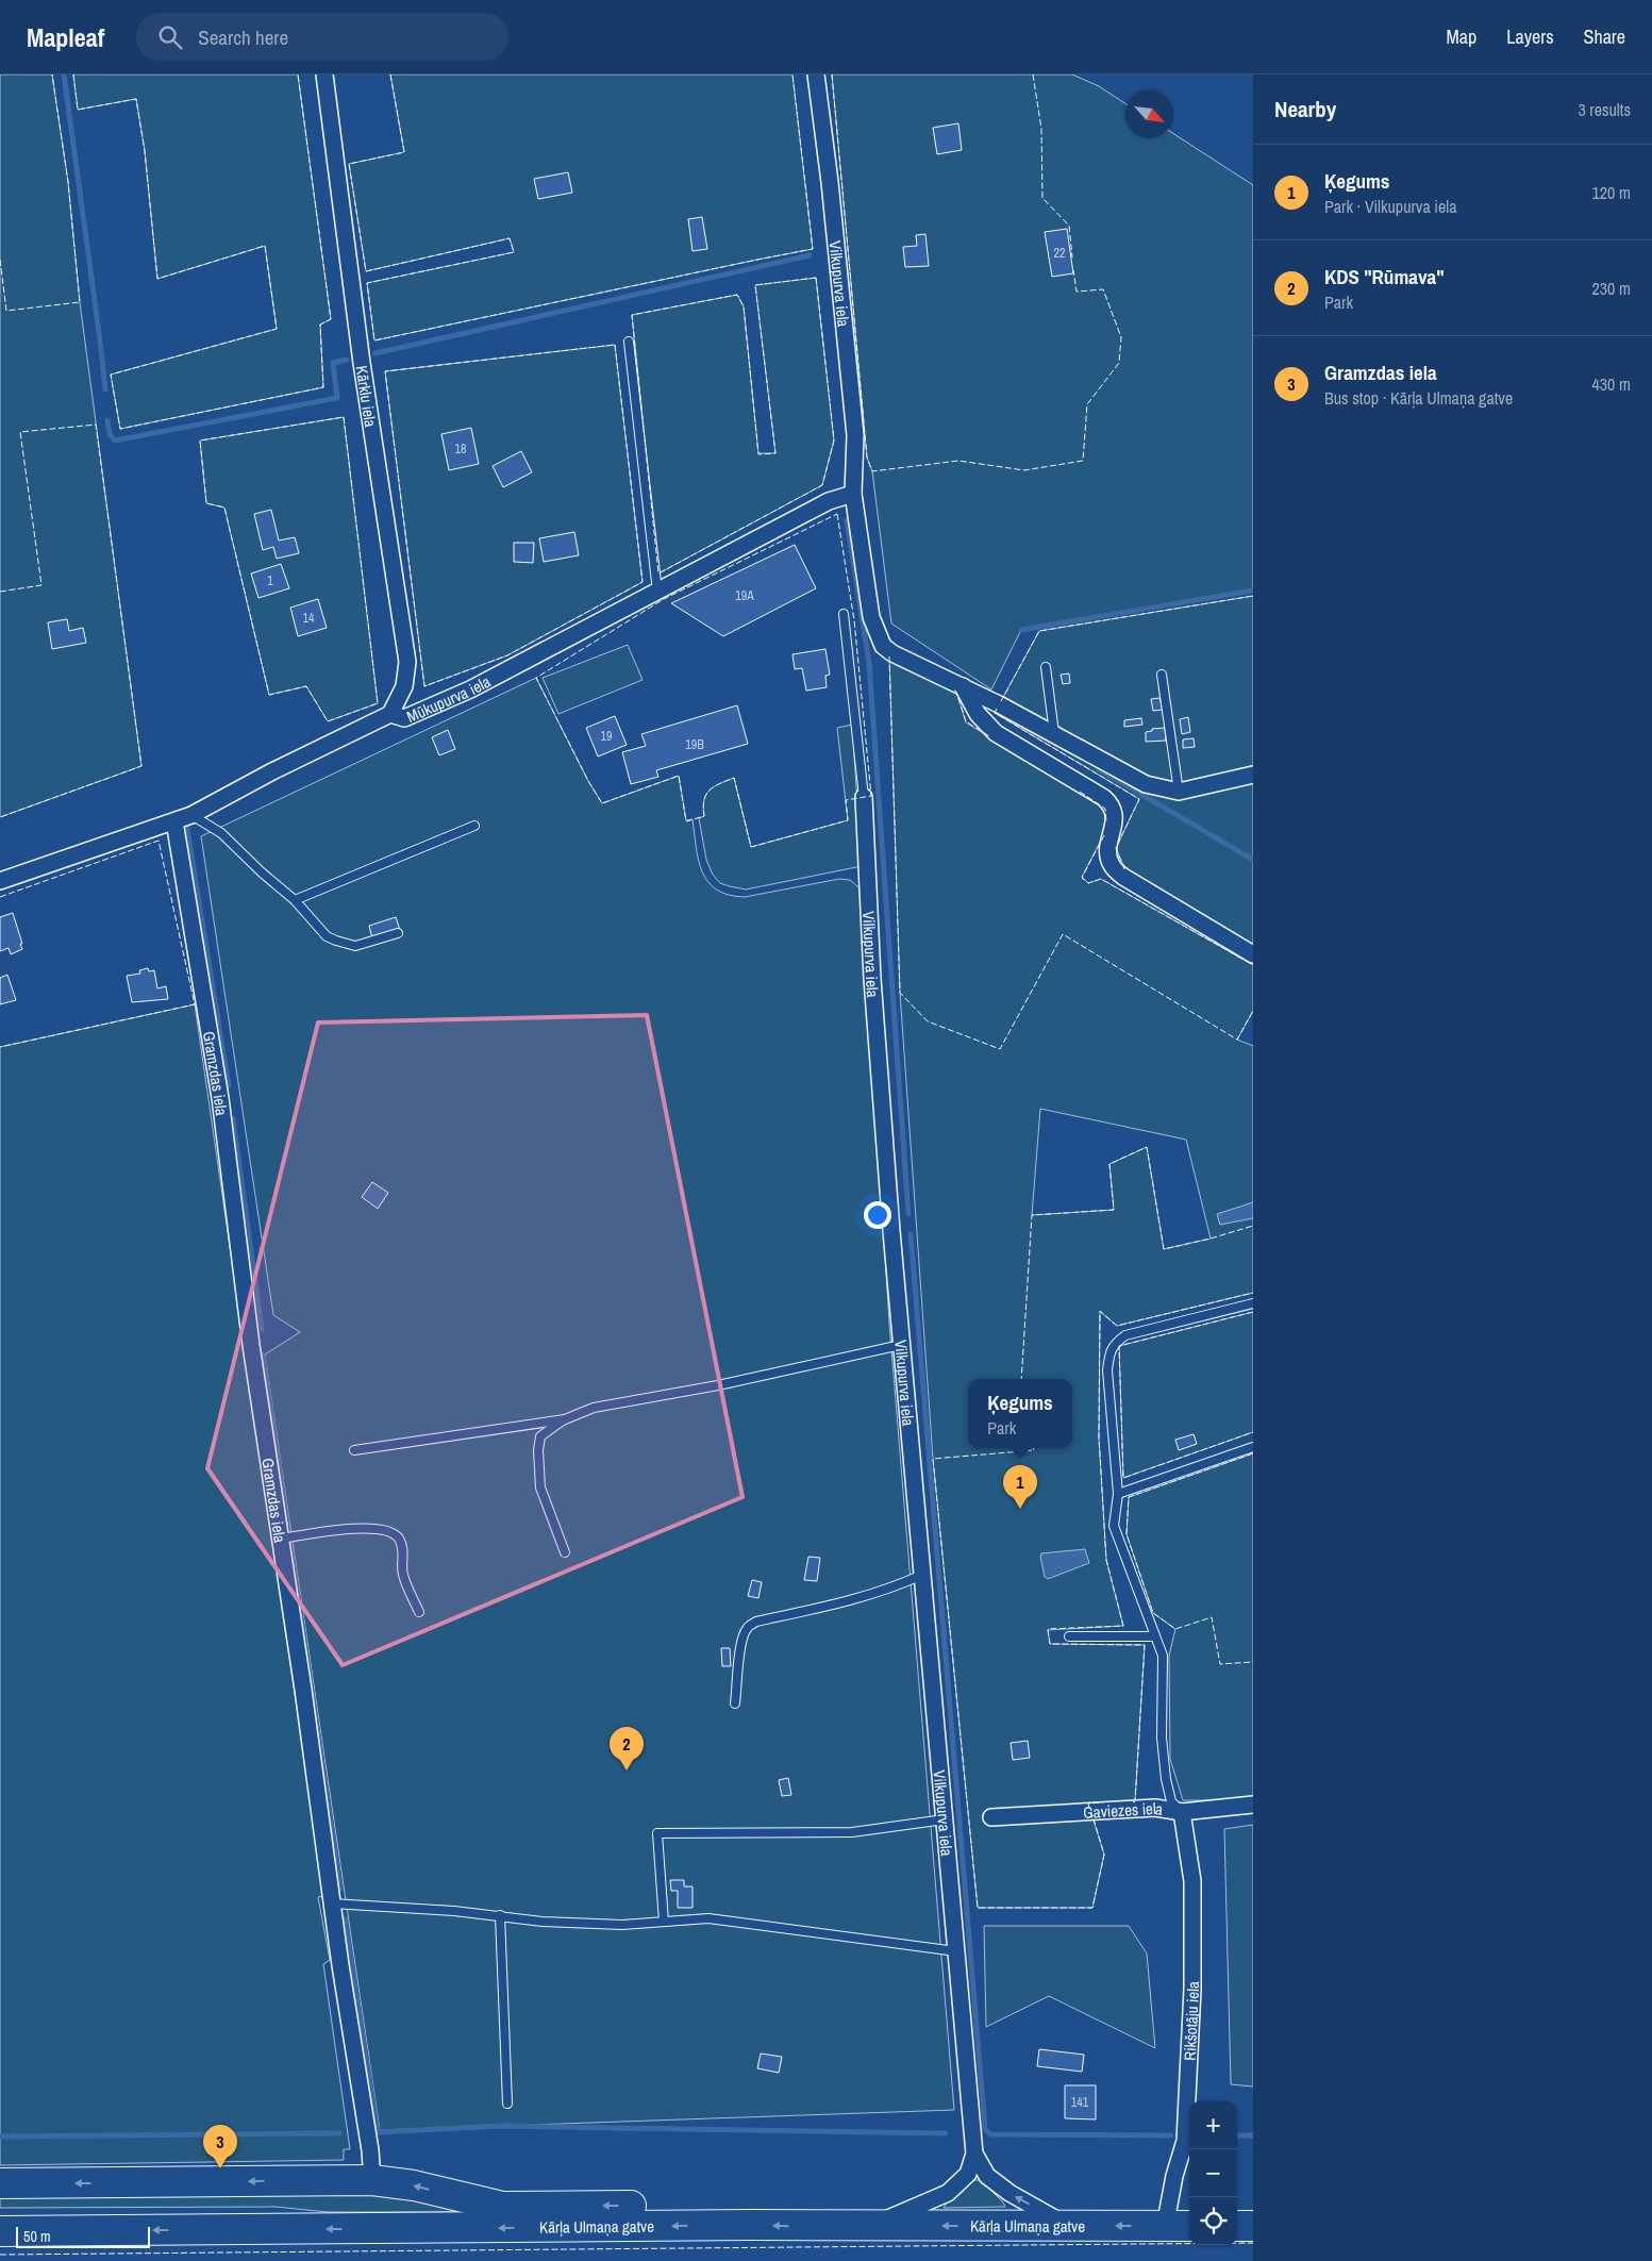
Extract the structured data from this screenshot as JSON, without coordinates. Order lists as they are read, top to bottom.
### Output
{
  "streets": {
    "highway": ["Kārļa Ulmaņa gatve"],
    "street": [
      "Vilkupurva iela",
      "Kārklu iela",
      "Mūkupurva iela",
      "Gramzdas iela",
      "Gaviezes iela",
      "Rikšotāju iela"
    ]
  },
  "crossings": [
    ["Vilkupurva iela", "Mūkupurva iela"],
    ["Kārklu iela", "Mūkupurva iela"],
    ["Mūkupurva iela", "Gramzdas iela"],
    ["Gaviezes iela", "Rikšotāju iela"],
    ["Rikšotāju iela", "Kārļa Ulmaņa gatve"]
  ],
  "house_numbers": [
    "22",
    "18",
    "1",
    "19A",
    "14",
    "19",
    "19B",
    "141"
  ],
  "scale_bar": "50 m",
  "north": "bottom right",
  "page": {
    "header": "Mapleaf",
    "search": "Search here",
    "nav": ["Map", "Layers", "Share"],
    "heading": ["Nearby", "3 results"],
    "list": [
      {
        "mark": "1",
        "name": "Ķegums",
        "note": "Park · Vilkupurva iela",
        "value": "120 m"
      },
      {
        "mark": "2",
        "name": "KDS \"Rūmava\"",
        "note": "Park",
        "value": "230 m"
      },
      {
        "mark": "3",
        "name": "Gramzdas iela",
        "note": "Bus stop · Kārļa Ulmaņa gatve",
        "value": "430 m"
      }
    ],
    "popup": ["Ķegums", "Park"],
    "pins": ["1", "2", "3"],
    "map_buttons": ["+", "−"],
    "scale": "50 m"
  }
}
